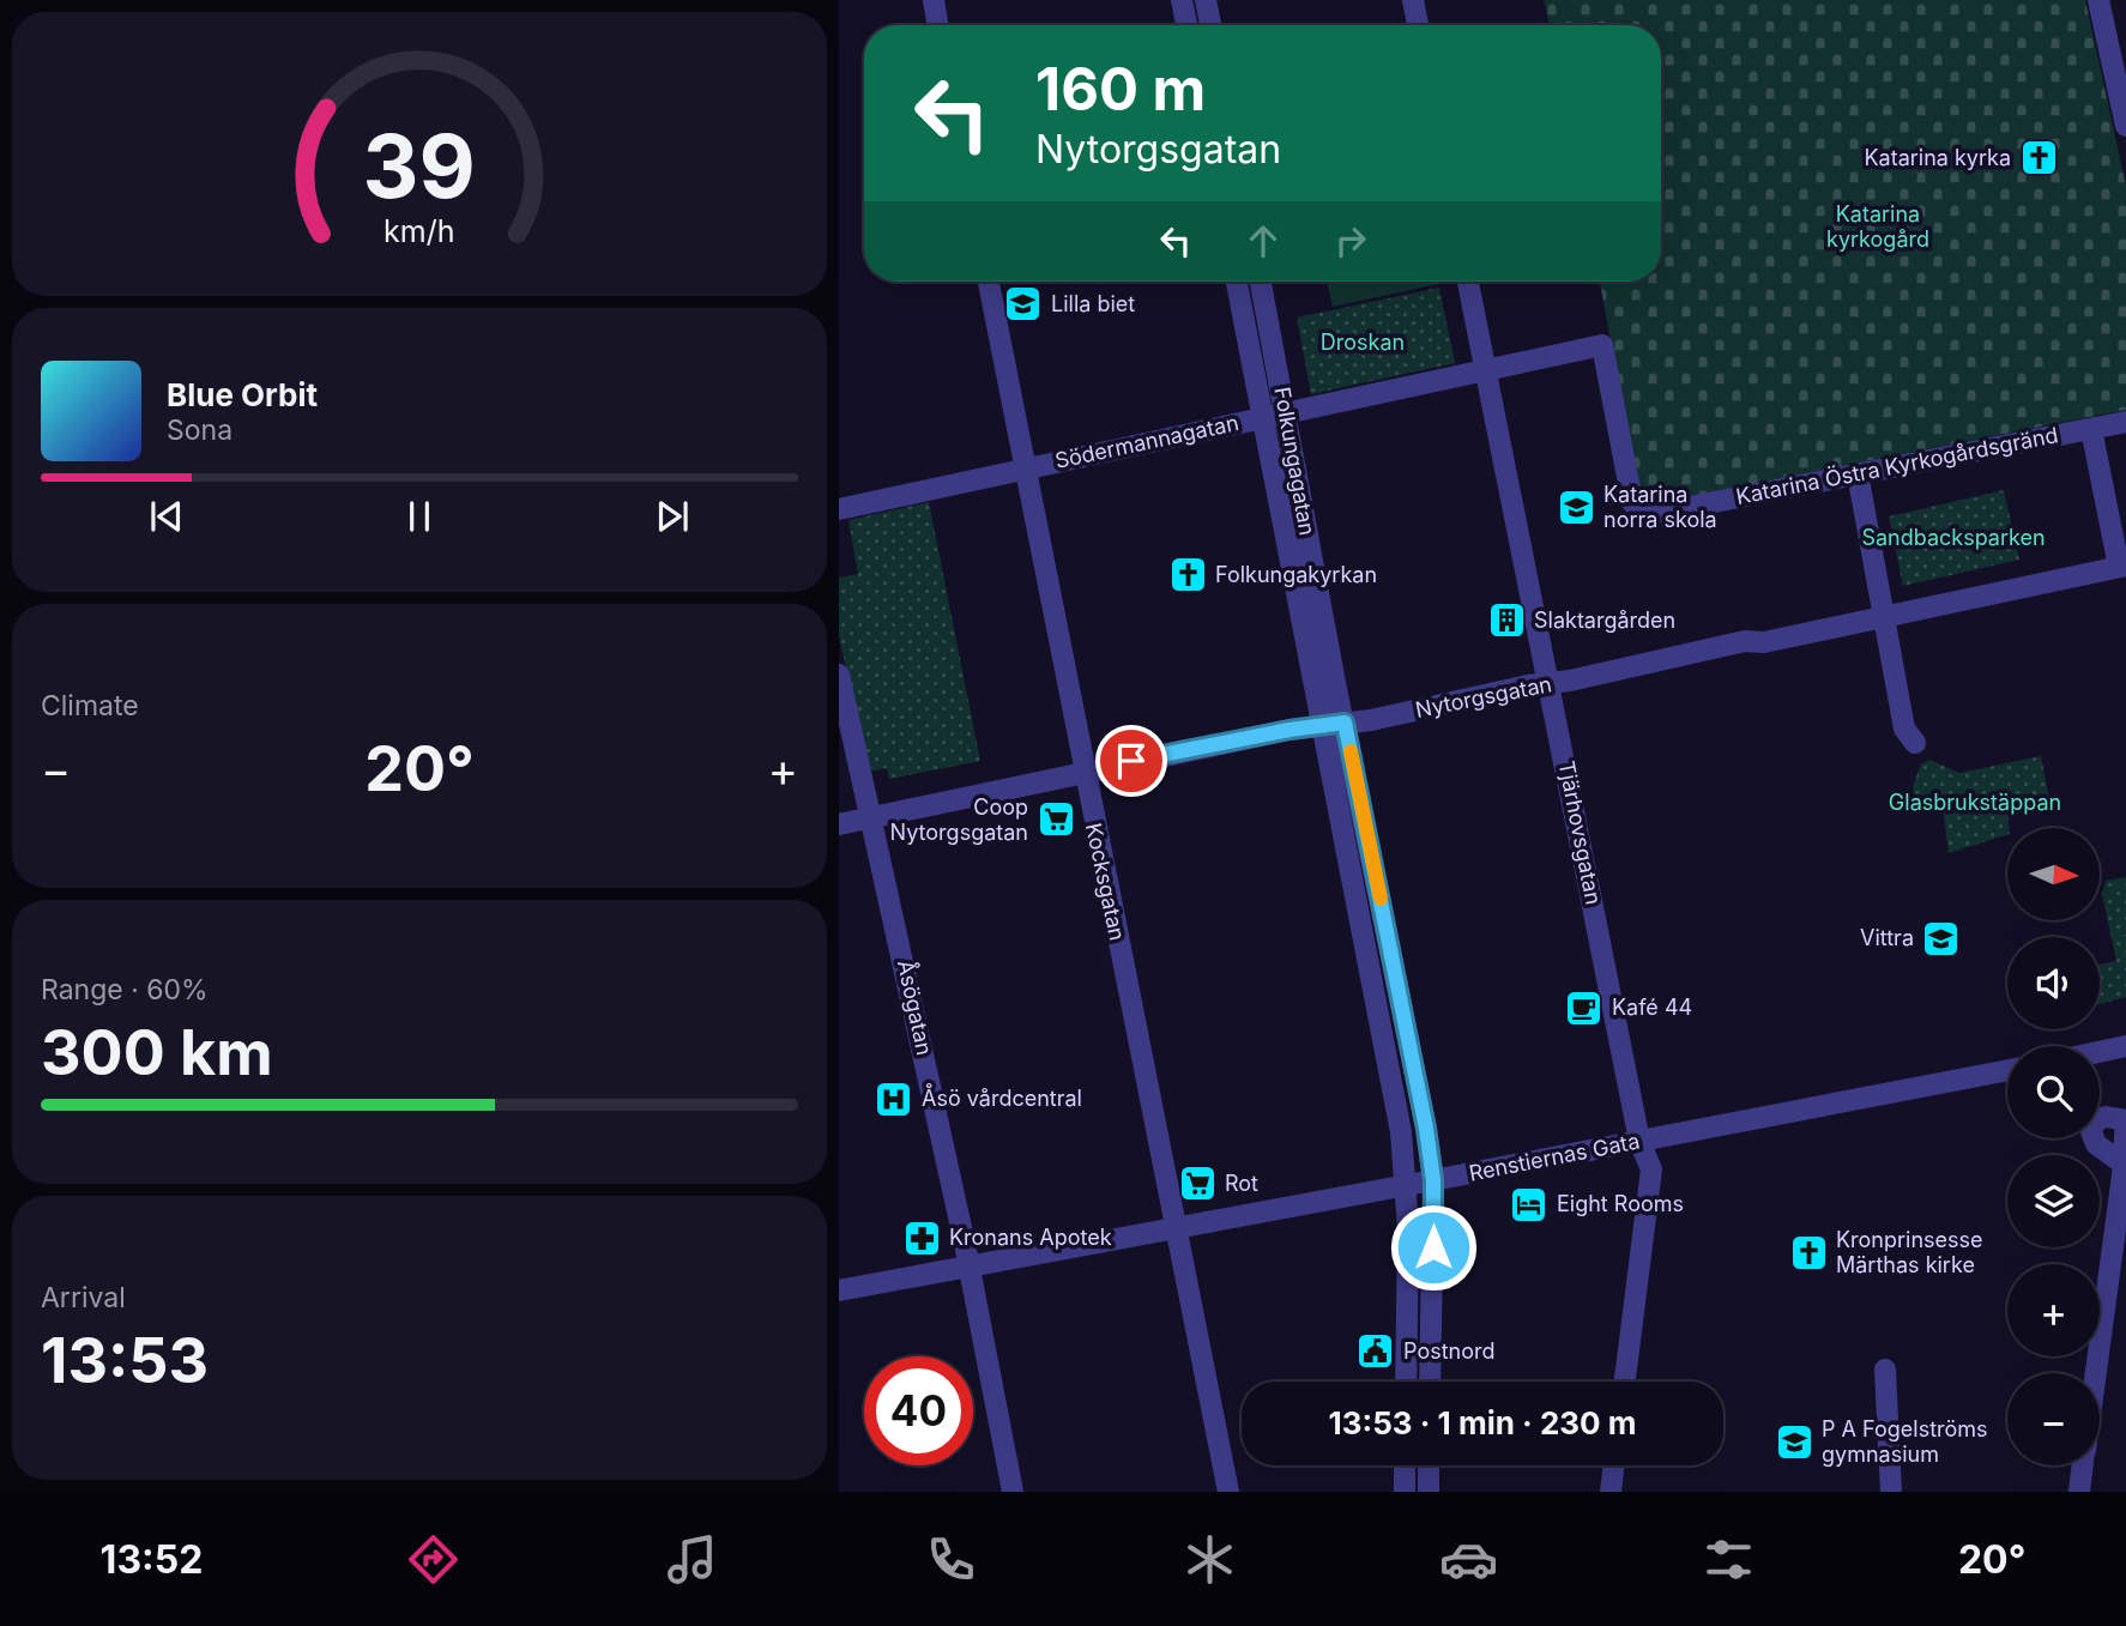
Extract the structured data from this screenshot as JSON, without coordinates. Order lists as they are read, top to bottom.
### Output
{
  "streets": {
    "street": [
      "Södermannagatan",
      "Folkungagatan",
      "Katarina Östra Kyrkogårdsgränd",
      "Nytorgsgatan",
      "Tjärhovsgatan",
      "Kocksgatan",
      "Åsögatan",
      "Renstiernas Gata"
    ]
  },
  "crossings": [
    ["Södermannagatan", "Folkungagatan"],
    ["Södermannagatan", "Katarina Östra Kyrkogårdsgränd"],
    ["Södermannagatan", "Tjärhovsgatan"],
    ["Södermannagatan", "Kocksgatan"],
    ["Folkungagatan", "Nytorgsgatan"],
    ["Folkungagatan", "Renstiernas Gata"],
    ["Nytorgsgatan", "Tjärhovsgatan"],
    ["Nytorgsgatan", "Kocksgatan"],
    ["Nytorgsgatan", "Åsögatan"],
    ["Tjärhovsgatan", "Renstiernas Gata"],
    ["Kocksgatan", "Renstiernas Gata"],
    ["Åsögatan", "Renstiernas Gata"]
  ],
  "parks": [
    "Katarina kyrkogård",
    "Droskan",
    "Sandbacksparken",
    "Glasbrukstäppan"
  ],
  "places": {
    "church": ["Katarina kyrka", "Folkungakyrkan", "Kronprinsesse Märthas kirke"],
    "school or university": [
      "Lilla biet",
      "Katarina norra skola",
      "Vittra",
      "P A Fogelströms gymnasium"
    ],
    "building": ["Slaktargården"],
    "supermarket": ["Coop Nytorgsgatan", "Rot"],
    "cafe": ["Kafé 44"],
    "hospital": ["Åsö vårdcentral"],
    "hotel": ["Eight Rooms"],
    "pharmacy": ["Kronans Apotek"],
    "public building": ["Postnord"]
  },
  "north": "right",
  "page": {
    "turn": ["160 m", "Nytorgsgatan"],
    "song": ["Blue Orbit", "Sona"],
    "tile": [
      "Climate",
      ["Range · 60%", "300 km"],
      ["Arrival", "13:53"]
    ],
    "heat": ["−", "20°", "+"],
    "map_buttons": ["+", "−"],
    "limit": "40",
    "trip": "13:53 · 1 min · 230 m",
    "tabs": ["13:52", "20°"],
    "gauge": ["39", "km/h"]
  }
}
